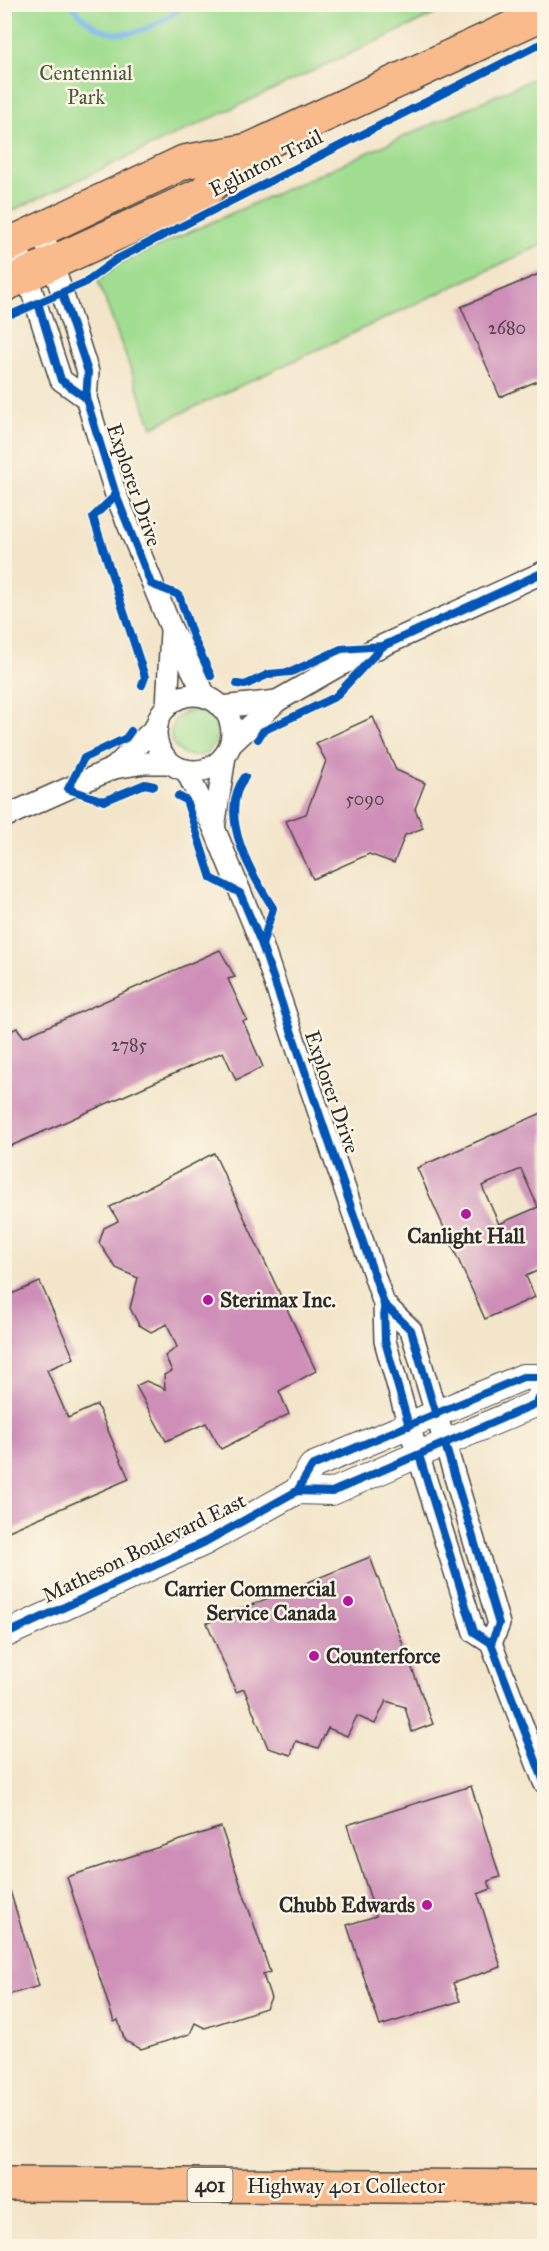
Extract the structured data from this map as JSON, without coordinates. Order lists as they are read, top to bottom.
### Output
{
  "streets": {
    "main road": ["401", "Highway 401 Collector"],
    "street": ["Explorer Drive", "Matheson Boulevard East"],
    "cycle path": ["Eglinton Trail"]
  },
  "crossings": [
    ["Explorer Drive", "Matheson Boulevard East"]
  ],
  "parks": ["Centennial Park"],
  "places": [
    "Canlight Hall",
    "Sterimax Inc.",
    "Carrier Commercial Service Canada",
    "Counterforce",
    "Chubb Edwards"
  ],
  "house_numbers": ["2680", "5090", "2785"]
}
